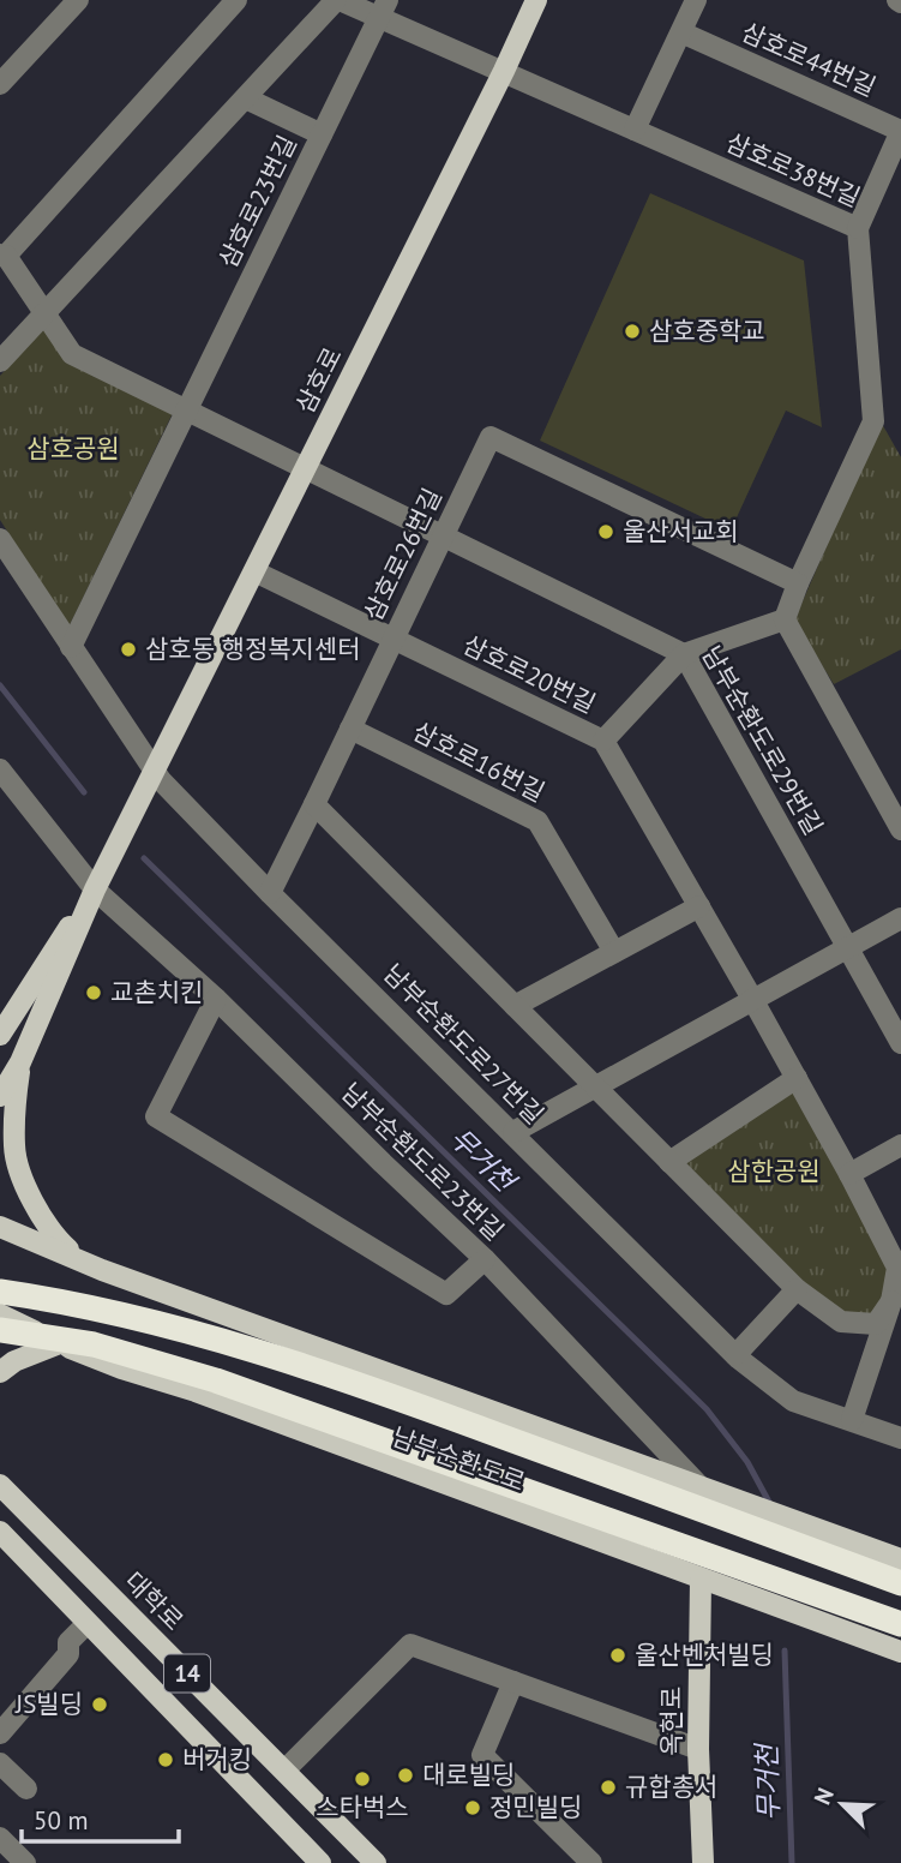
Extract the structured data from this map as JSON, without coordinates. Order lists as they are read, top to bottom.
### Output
{
  "streets": {
    "main road": [
      "삼호로",
      "남부순환도로",
      "대학로",
      "14",
      "옥현로"
    ],
    "street": [
      "삼호로44번길",
      "삼호로38번길",
      "삼호로23번길",
      "삼호로26번길",
      "삼호로20번길",
      "남부순환도로29번길",
      "삼호로16번길",
      "남부순환도로27번길",
      "남부순환도로23번길"
    ]
  },
  "crossings": [
    ["삼호로44번길", "삼호로38번길"],
    ["삼호로38번길", "삼호로23번길"],
    ["삼호로38번길", "삼호로"],
    ["삼호로38번길", "삼호로26번길"],
    ["삼호로23번길", "남부순환도로27번길"],
    ["삼호로", "삼호로20번길"],
    ["삼호로", "남부순환도로29번길"],
    ["삼호로", "남부순환도로27번길"],
    ["삼호로", "남부순환도로23번길"],
    ["삼호로26번길", "삼호로20번길"],
    ["삼호로26번길", "남부순환도로29번길"],
    ["삼호로26번길", "삼호로16번길"],
    ["삼호로26번길", "남부순환도로27번길"],
    ["삼호로20번길", "남부순환도로27번길"],
    ["남부순환도로", "옥현로"]
  ],
  "water": ["무거천"],
  "parks": ["삼호공원", "삼한공원"],
  "places": [
    "삼호중학교",
    "울산서교회",
    "삼호동 행정복지센터",
    "교촌치킨",
    "울산벤처빌딩",
    "JS빌딩",
    "버거킹",
    "대로빌딩",
    "스타벅스",
    "규합총서",
    "정민빌딩"
  ],
  "scale_bar": "50 m",
  "north": "top left"
}
